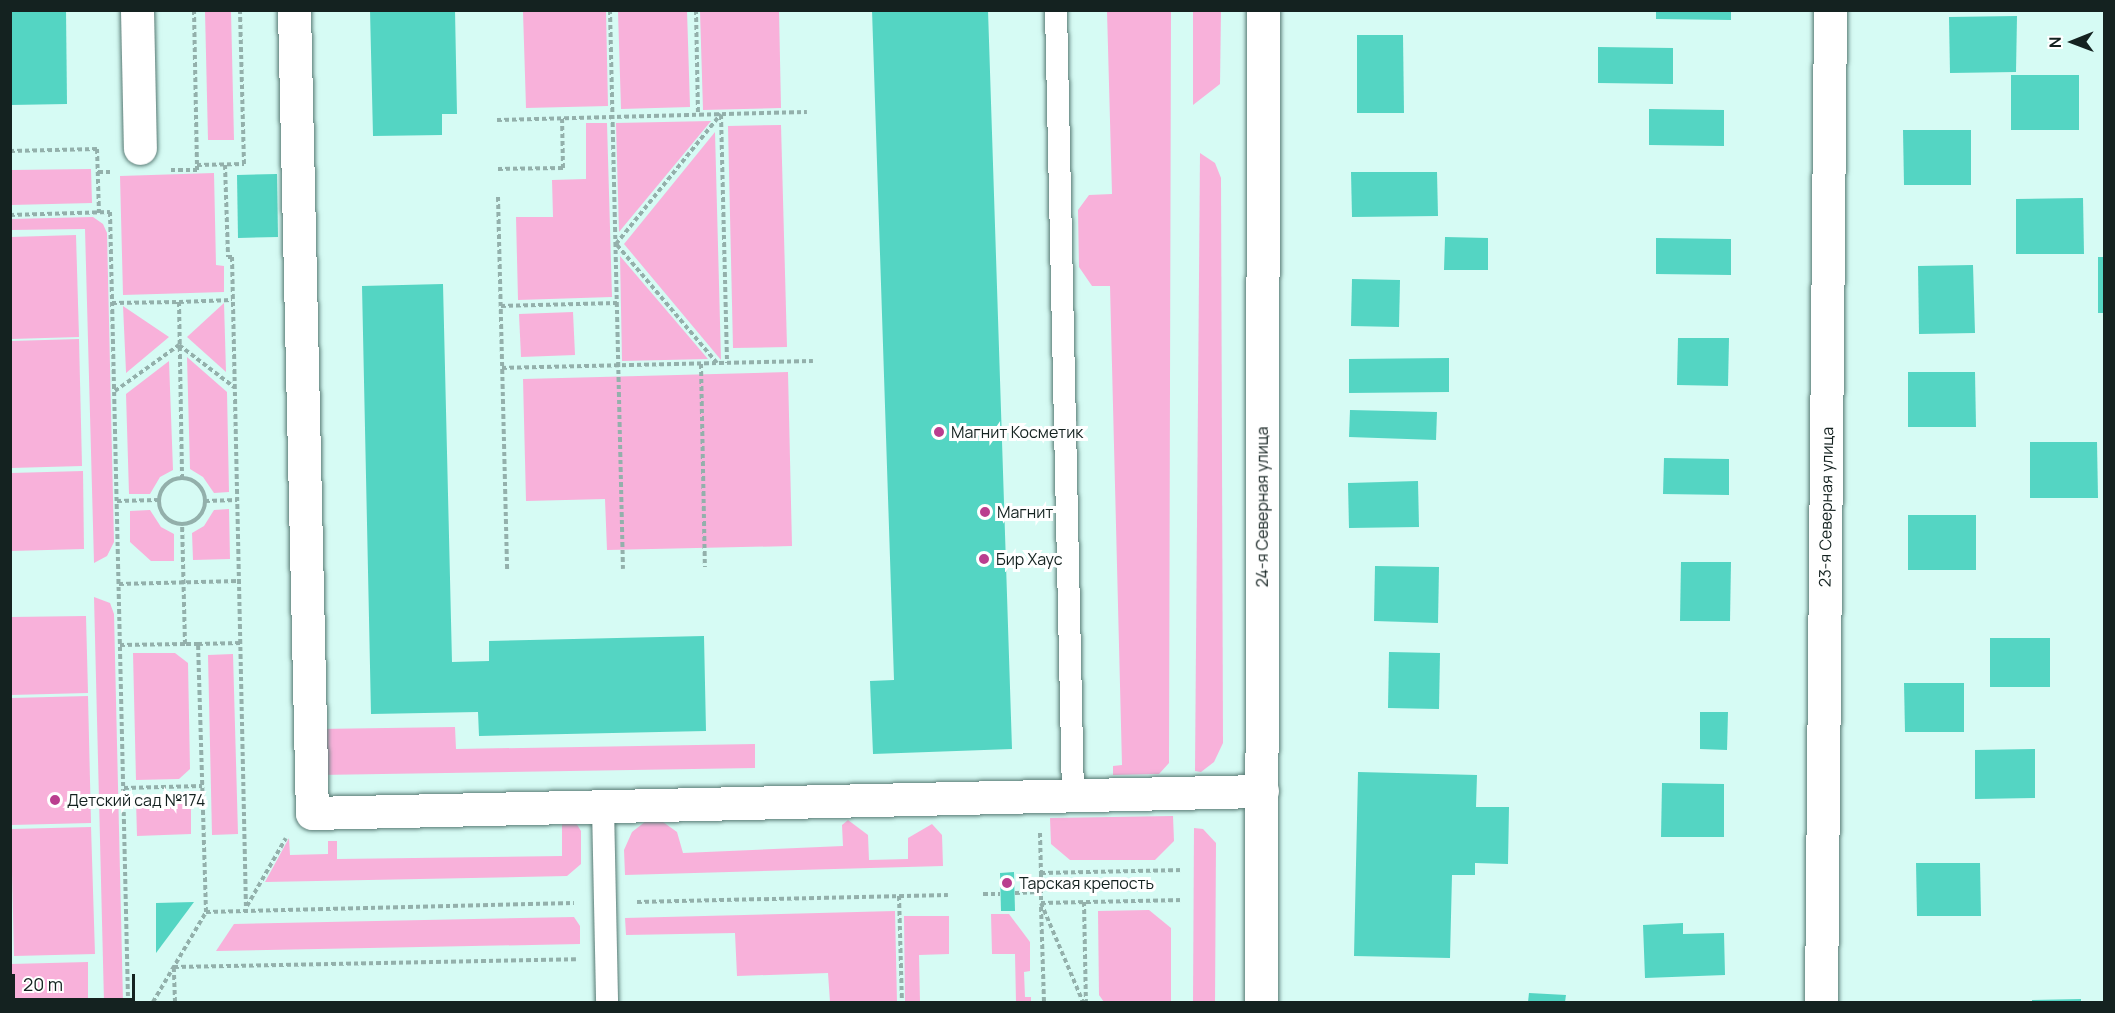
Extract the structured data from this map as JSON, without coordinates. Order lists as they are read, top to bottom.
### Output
{
  "streets": {
    "street": ["24-я Северная улица", "23-я Северная улица"]
  },
  "places": [
    "Магнит Косметик",
    "Магнит",
    "Бир Хаус",
    "Детский сад №174",
    "Тарская крепость"
  ],
  "scale_bar": "20 m",
  "north": "left"
}
